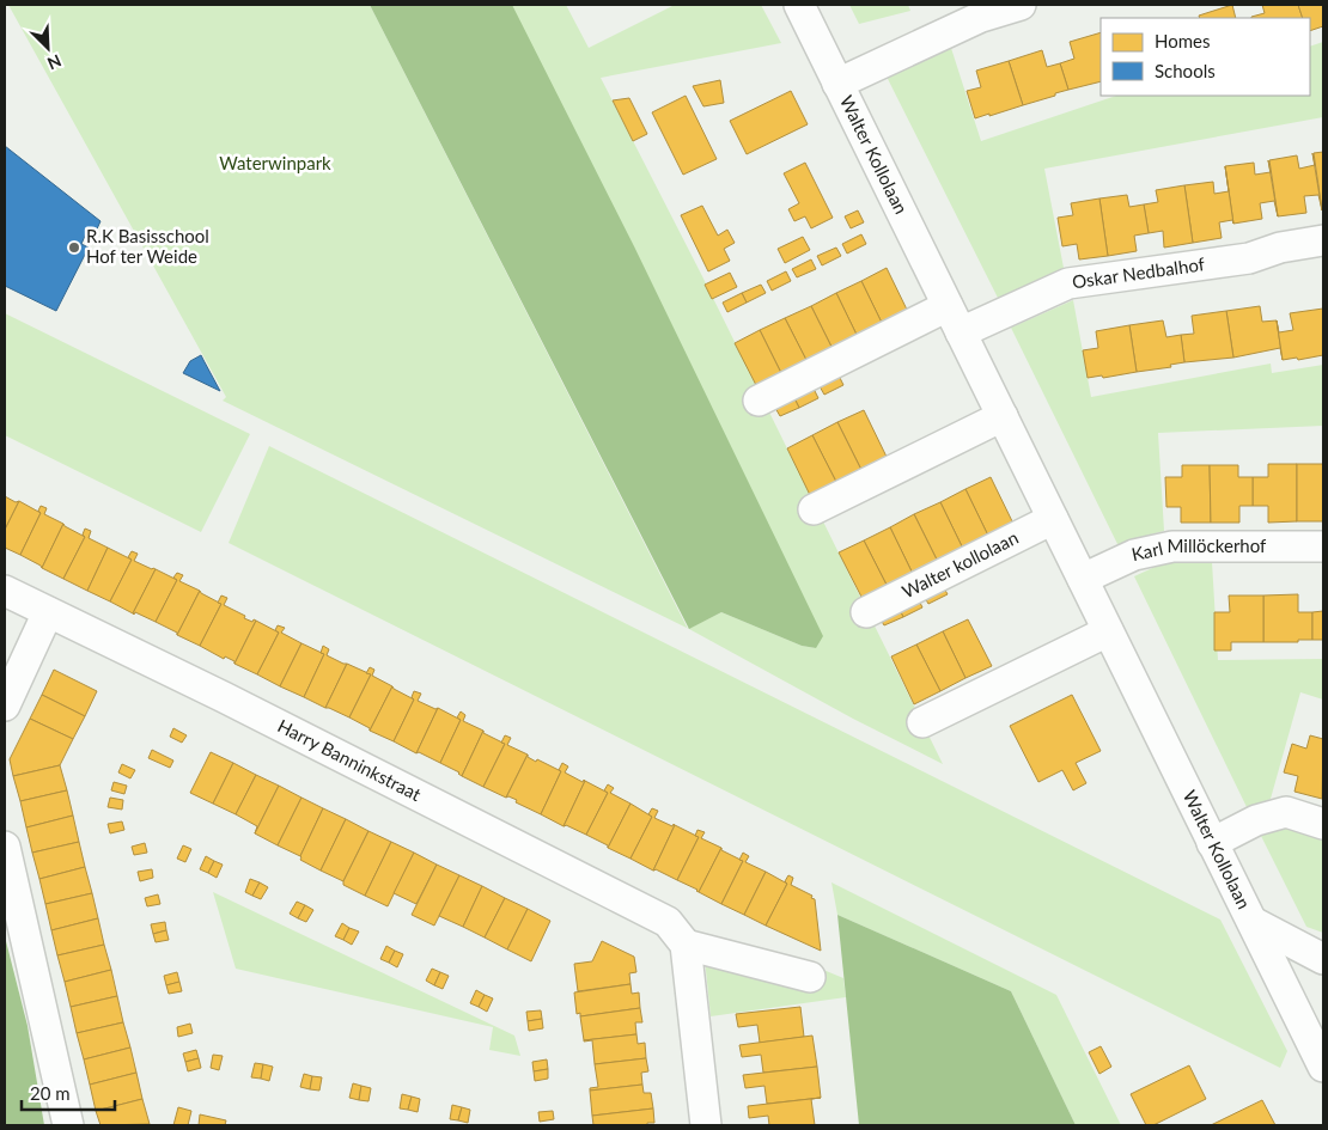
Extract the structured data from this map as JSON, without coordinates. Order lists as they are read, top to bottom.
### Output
{
  "streets": {
    "street": [
      "Walter Kollolaan",
      "Oskar Nedbalhof",
      "Karl Millöckerhof",
      "Walter kollolaan",
      "Harry Banninkstraat"
    ]
  },
  "crossings": [
    ["Walter Kollolaan", "Oskar Nedbalhof"],
    ["Walter Kollolaan", "Karl Millöckerhof"],
    ["Walter Kollolaan", "Walter kollolaan"]
  ],
  "parks": ["Waterwinpark"],
  "places": ["R.K Basisschool Hof ter Weide"],
  "legend": ["Homes", "Schools"],
  "scale_bar": "20 m",
  "north": "bottom right"
}
